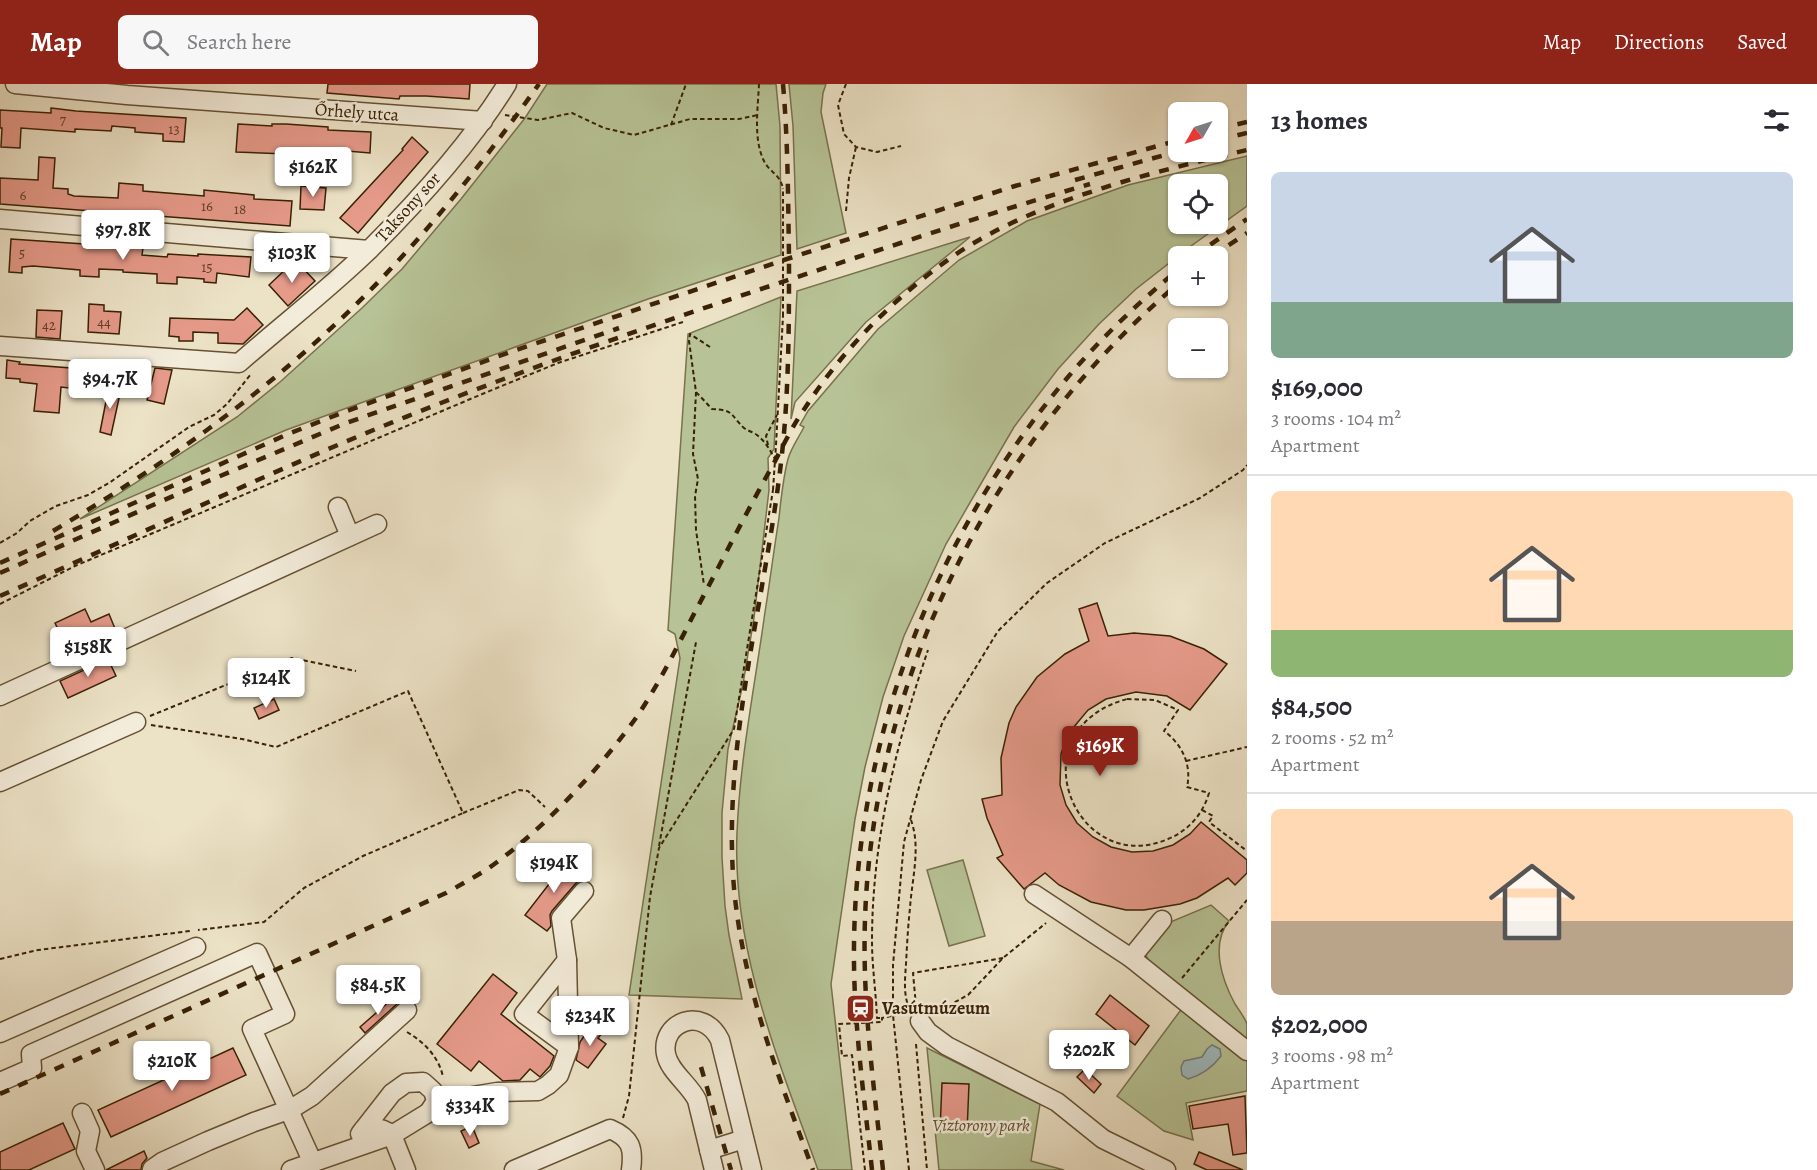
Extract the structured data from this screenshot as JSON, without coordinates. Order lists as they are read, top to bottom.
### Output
{
  "streets": {
    "street": ["Őrhely utca", "Taksony sor"]
  },
  "crossings": [
    ["Őrhely utca", "Taksony sor"]
  ],
  "parks": ["Víztorony park"],
  "places": {
    "station": ["Vasútmúzeum"]
  },
  "house_numbers": [
    "7",
    "13",
    "6",
    "16",
    "18",
    "5",
    "15",
    "44",
    "42"
  ],
  "north": "bottom left",
  "page": {
    "header": "Map",
    "search": "Search here",
    "nav": ["Map", "Directions", "Saved"],
    "heading": "13 homes",
    "map_buttons": ["+", "−"],
    "price": [
      "$162K",
      "$97.8K",
      "$103K",
      "$94.7K",
      "$158K",
      "$124K",
      "$169K",
      "$194K",
      "$84.5K",
      "$234K",
      "$202K",
      "$210K",
      "$334K"
    ],
    "list": [
      {
        "name": "$169,000",
        "note": "3 rooms · 104 m² · Apartment"
      },
      {
        "name": "$84,500",
        "note": "2 rooms · 52 m² · Apartment"
      },
      {
        "name": "$202,000",
        "note": "3 rooms · 98 m² · Apartment"
      }
    ]
  }
}
